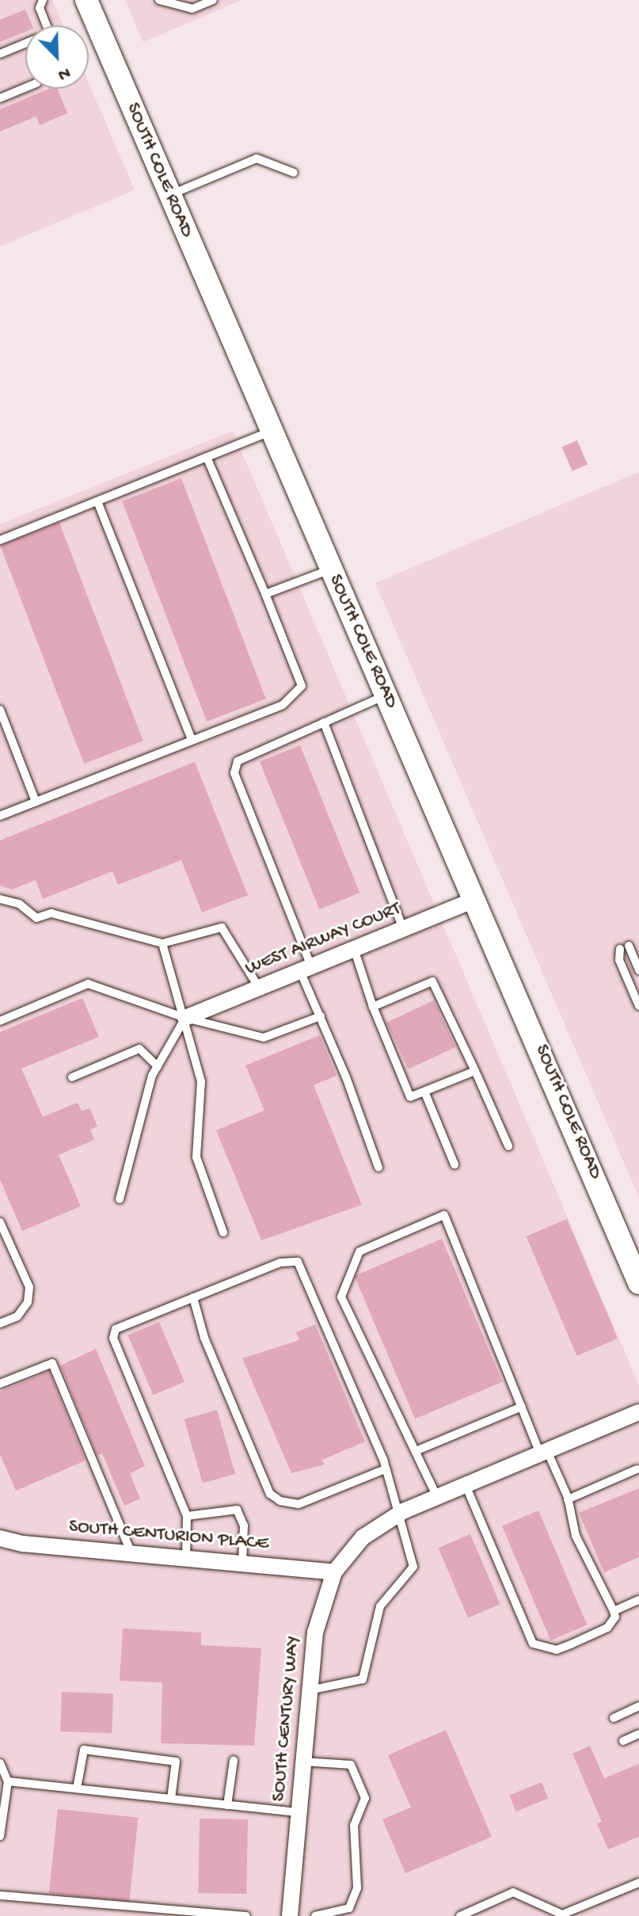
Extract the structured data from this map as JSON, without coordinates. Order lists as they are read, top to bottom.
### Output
{
  "streets": {
    "main road": ["SOUTH COLE ROAD"],
    "street": ["WEST AIRWAY COURT", "SOUTH CENTURION PLACE", "SOUTH CENTURY WAY"]
  },
  "crossings": [
    ["SOUTH COLE ROAD", "WEST AIRWAY COURT"],
    ["SOUTH CENTURION PLACE", "SOUTH CENTURY WAY"]
  ],
  "north": "bottom right"
}
